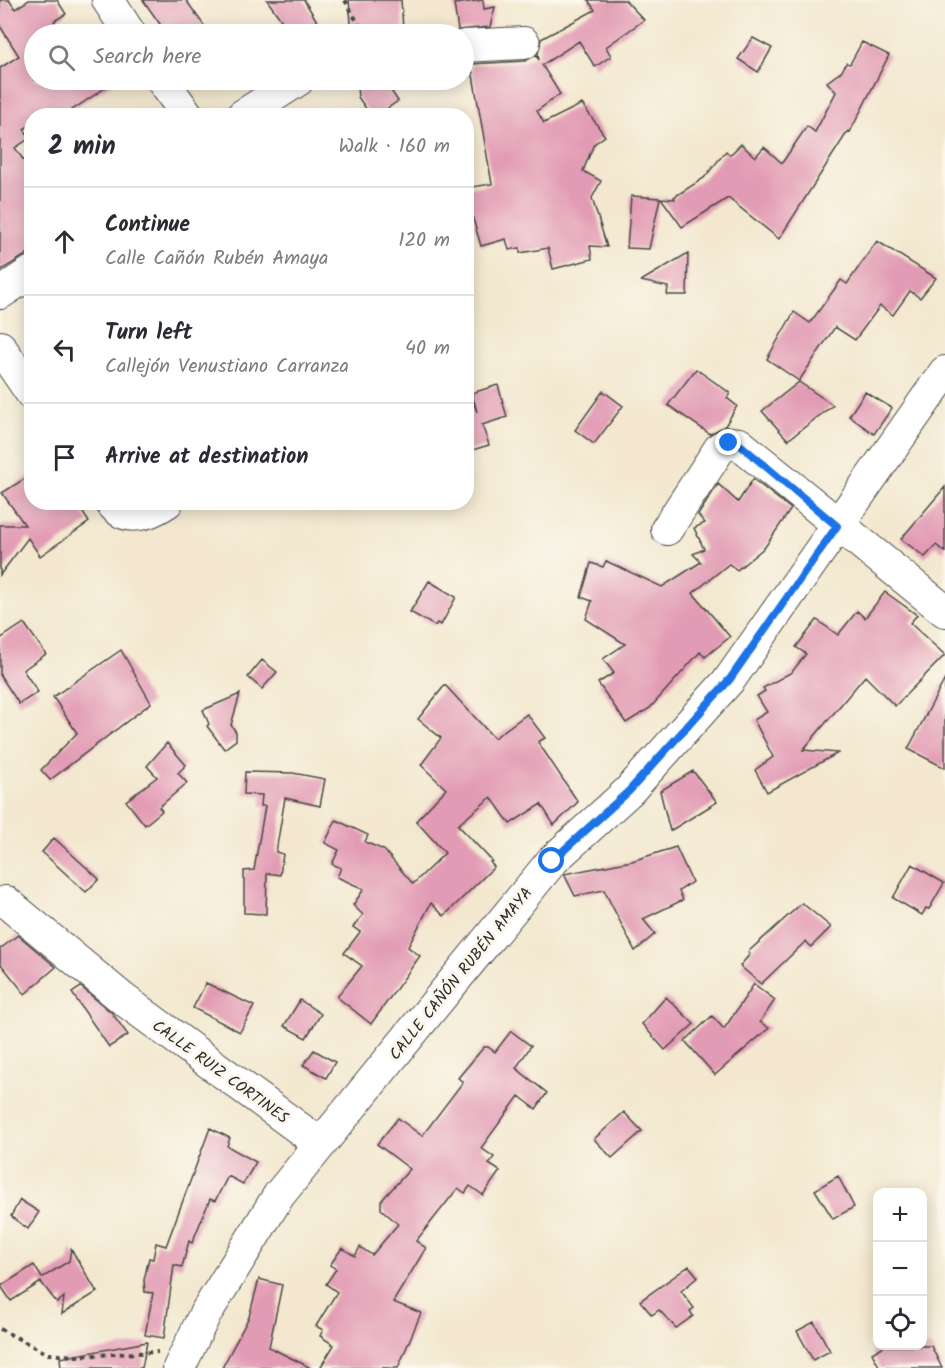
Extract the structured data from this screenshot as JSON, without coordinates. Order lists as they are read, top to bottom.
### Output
{
  "streets": {
    "street": ["CALLE CAÑÓN RUBÉN AMAYA", "CALLE RUIZ CORTINES"]
  },
  "crossings": [
    ["CALLE CAÑÓN RUBÉN AMAYA", "CALLE RUIZ CORTINES"]
  ],
  "page": {
    "search": "Search here",
    "heading": ["2 min", "Walk · 160 m"],
    "list": [
      ["Continue", "Calle Cañón Rubén Amaya", "120 m"],
      ["Turn left", "Callejón Venustiano Carranza", "40 m"],
      "Arrive at destination"
    ],
    "map_buttons": ["+", "−"]
  }
}
